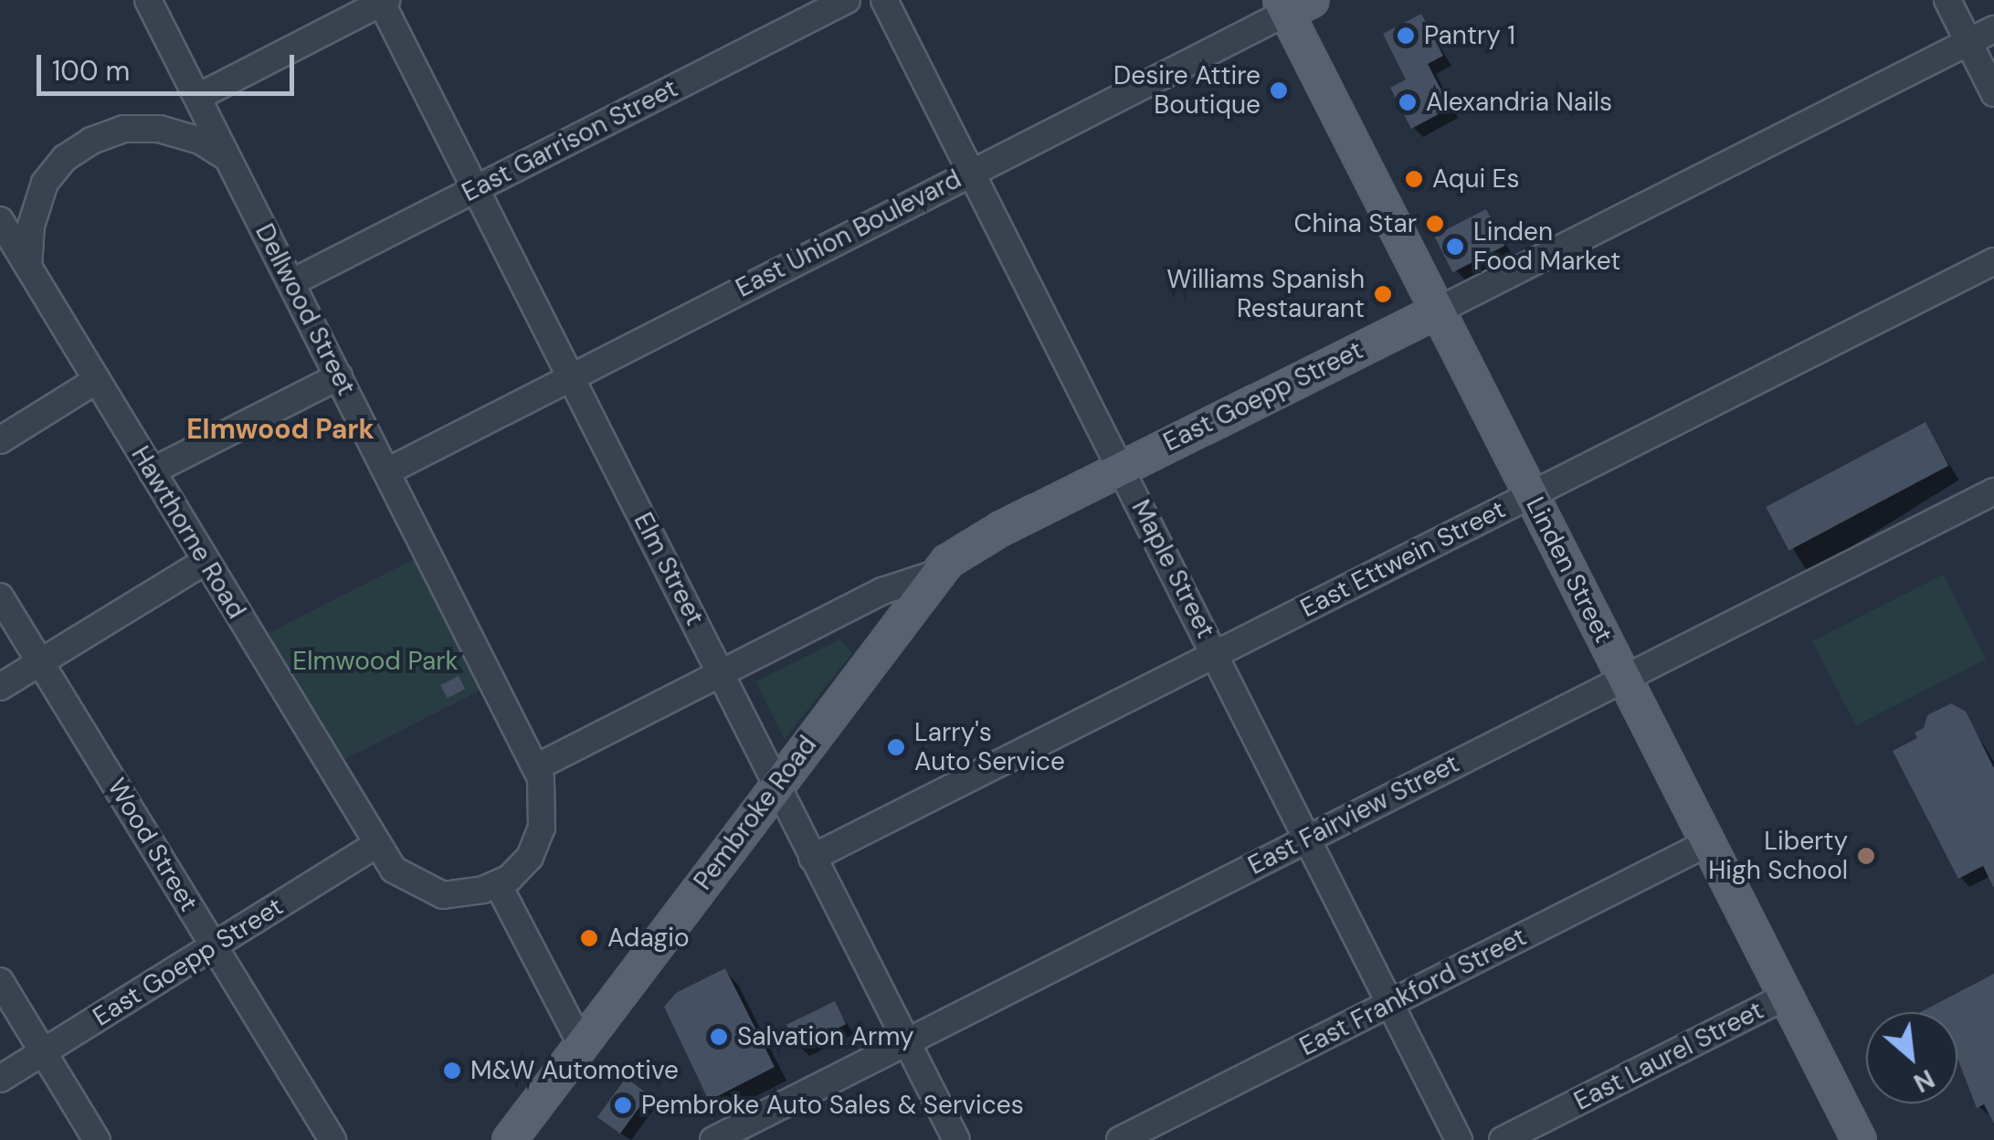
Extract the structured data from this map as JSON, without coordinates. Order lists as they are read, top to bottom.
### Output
{
  "streets": {
    "main road": ["East Goepp Street", "Linden Street", "Pembroke Road"],
    "street": [
      "East Garrison Street",
      "East Union Boulevard",
      "Dellwood Street",
      "Hawthorne Road",
      "East Ettwein Street",
      "Elm Street",
      "Maple Street",
      "East Fairview Street",
      "Wood Street",
      "East Frankford Street",
      "East Laurel Street"
    ]
  },
  "crossings": [
    ["East Garrison Street", "Dellwood Street"],
    ["East Garrison Street", "Elm Street"],
    ["East Union Boulevard", "Dellwood Street"],
    ["East Union Boulevard", "Elm Street"],
    ["East Union Boulevard", "Maple Street"],
    ["East Union Boulevard", "Linden Street"],
    ["Dellwood Street", "East Goepp Street"],
    ["Dellwood Street", "Hawthorne Road"],
    ["East Goepp Street", "Hawthorne Road"],
    ["East Goepp Street", "Elm Street"],
    ["East Goepp Street", "Maple Street"],
    ["East Goepp Street", "Linden Street"],
    ["East Goepp Street", "Pembroke Road"],
    ["East Goepp Street", "Wood Street"],
    ["East Ettwein Street", "Elm Street"],
    ["East Ettwein Street", "Maple Street"],
    ["East Ettwein Street", "Linden Street"],
    ["Elm Street", "Pembroke Road"],
    ["Elm Street", "East Fairview Street"],
    ["Maple Street", "East Fairview Street"],
    ["Maple Street", "East Frankford Street"],
    ["Linden Street", "East Fairview Street"],
    ["Linden Street", "East Frankford Street"],
    ["Linden Street", "East Laurel Street"]
  ],
  "districts": ["Elmwood Park"],
  "parks": ["Elmwood Park"],
  "places": [
    "Pantry 1",
    "Desire Attire Boutique",
    "Alexandria Nails",
    "Aqui Es",
    "China Star",
    "Linden Food Market",
    "Williams Spanish Restaurant",
    "Larry's Auto Service",
    "Liberty High School",
    "Adagio",
    "Salvation Army",
    "M&W Automotive",
    "Pembroke Auto Sales & Services"
  ],
  "scale_bar": "100 m",
  "north": "bottom right"
}
